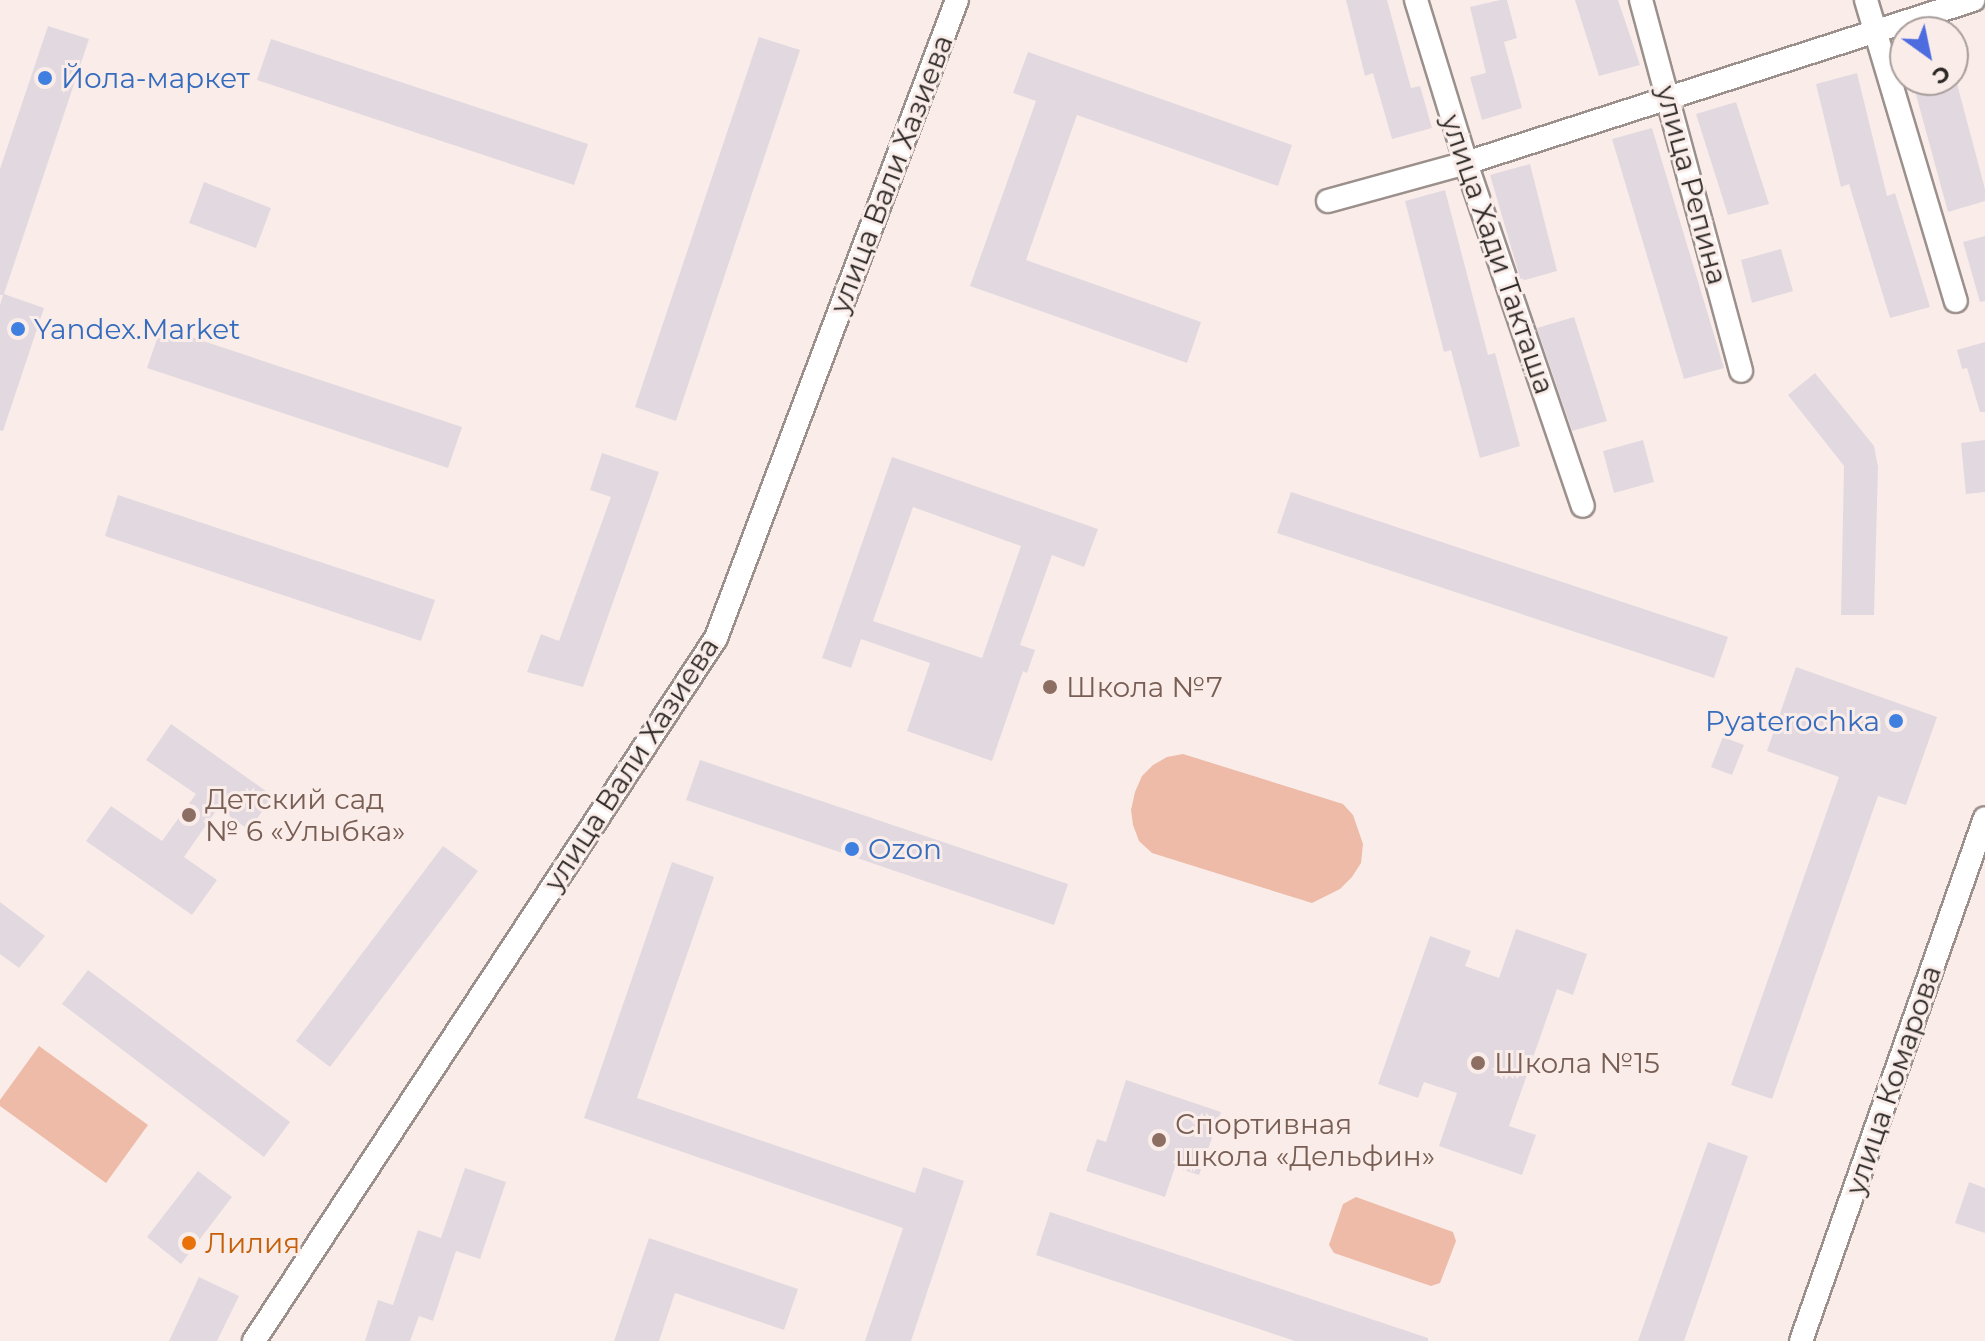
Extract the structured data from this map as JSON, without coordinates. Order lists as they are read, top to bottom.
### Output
{
  "streets": {
    "street": [
      "улица Вали Хазиева",
      "улица Репина",
      "улица Хади Такташа",
      "улица Комарова"
    ]
  },
  "places": [
    "Йола-маркет",
    "Yandex.Market",
    "Школа №7",
    "Pyaterochka",
    "Детский сад № 6 «Улыбка»",
    "Ozon",
    "Школа №15",
    "Спортивная школа «Дельфин»",
    "Лилия"
  ],
  "north": "bottom right"
}
